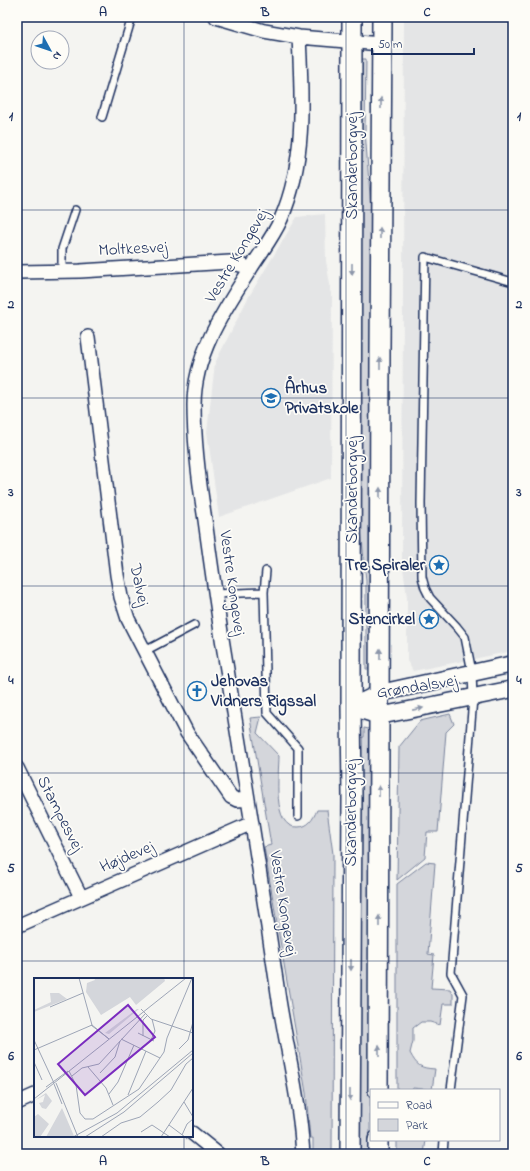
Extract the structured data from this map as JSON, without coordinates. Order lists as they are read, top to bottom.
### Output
{
  "streets": {
    "main road": ["Skanderborgvej"],
    "street": [
      "Moltkesvej",
      "Vestre Kongevej",
      "Dalvej",
      "Grøndalsvej",
      "Stampesvej",
      "Højdevej"
    ]
  },
  "crossings": [
    ["Skanderborgvej", "Grøndalsvej"],
    ["Moltkesvej", "Vestre Kongevej"],
    ["Vestre Kongevej", "Dalvej"],
    ["Vestre Kongevej", "Højdevej"],
    ["Stampesvej", "Højdevej"]
  ],
  "places": {
    "school or university": ["Århus Privatskole"],
    "place": ["Tre Spiraler", "Stencirkel"],
    "church": ["Jehovas Vidners Rigssal"]
  },
  "legend": ["Road", "Park"],
  "scale_bar": "50 m",
  "north": "bottom right",
  "grid": {
    "columns": ["A", "B", "C"],
    "rows": [
      "1",
      "2",
      "3",
      "4",
      "5",
      "6"
    ]
  }
}
